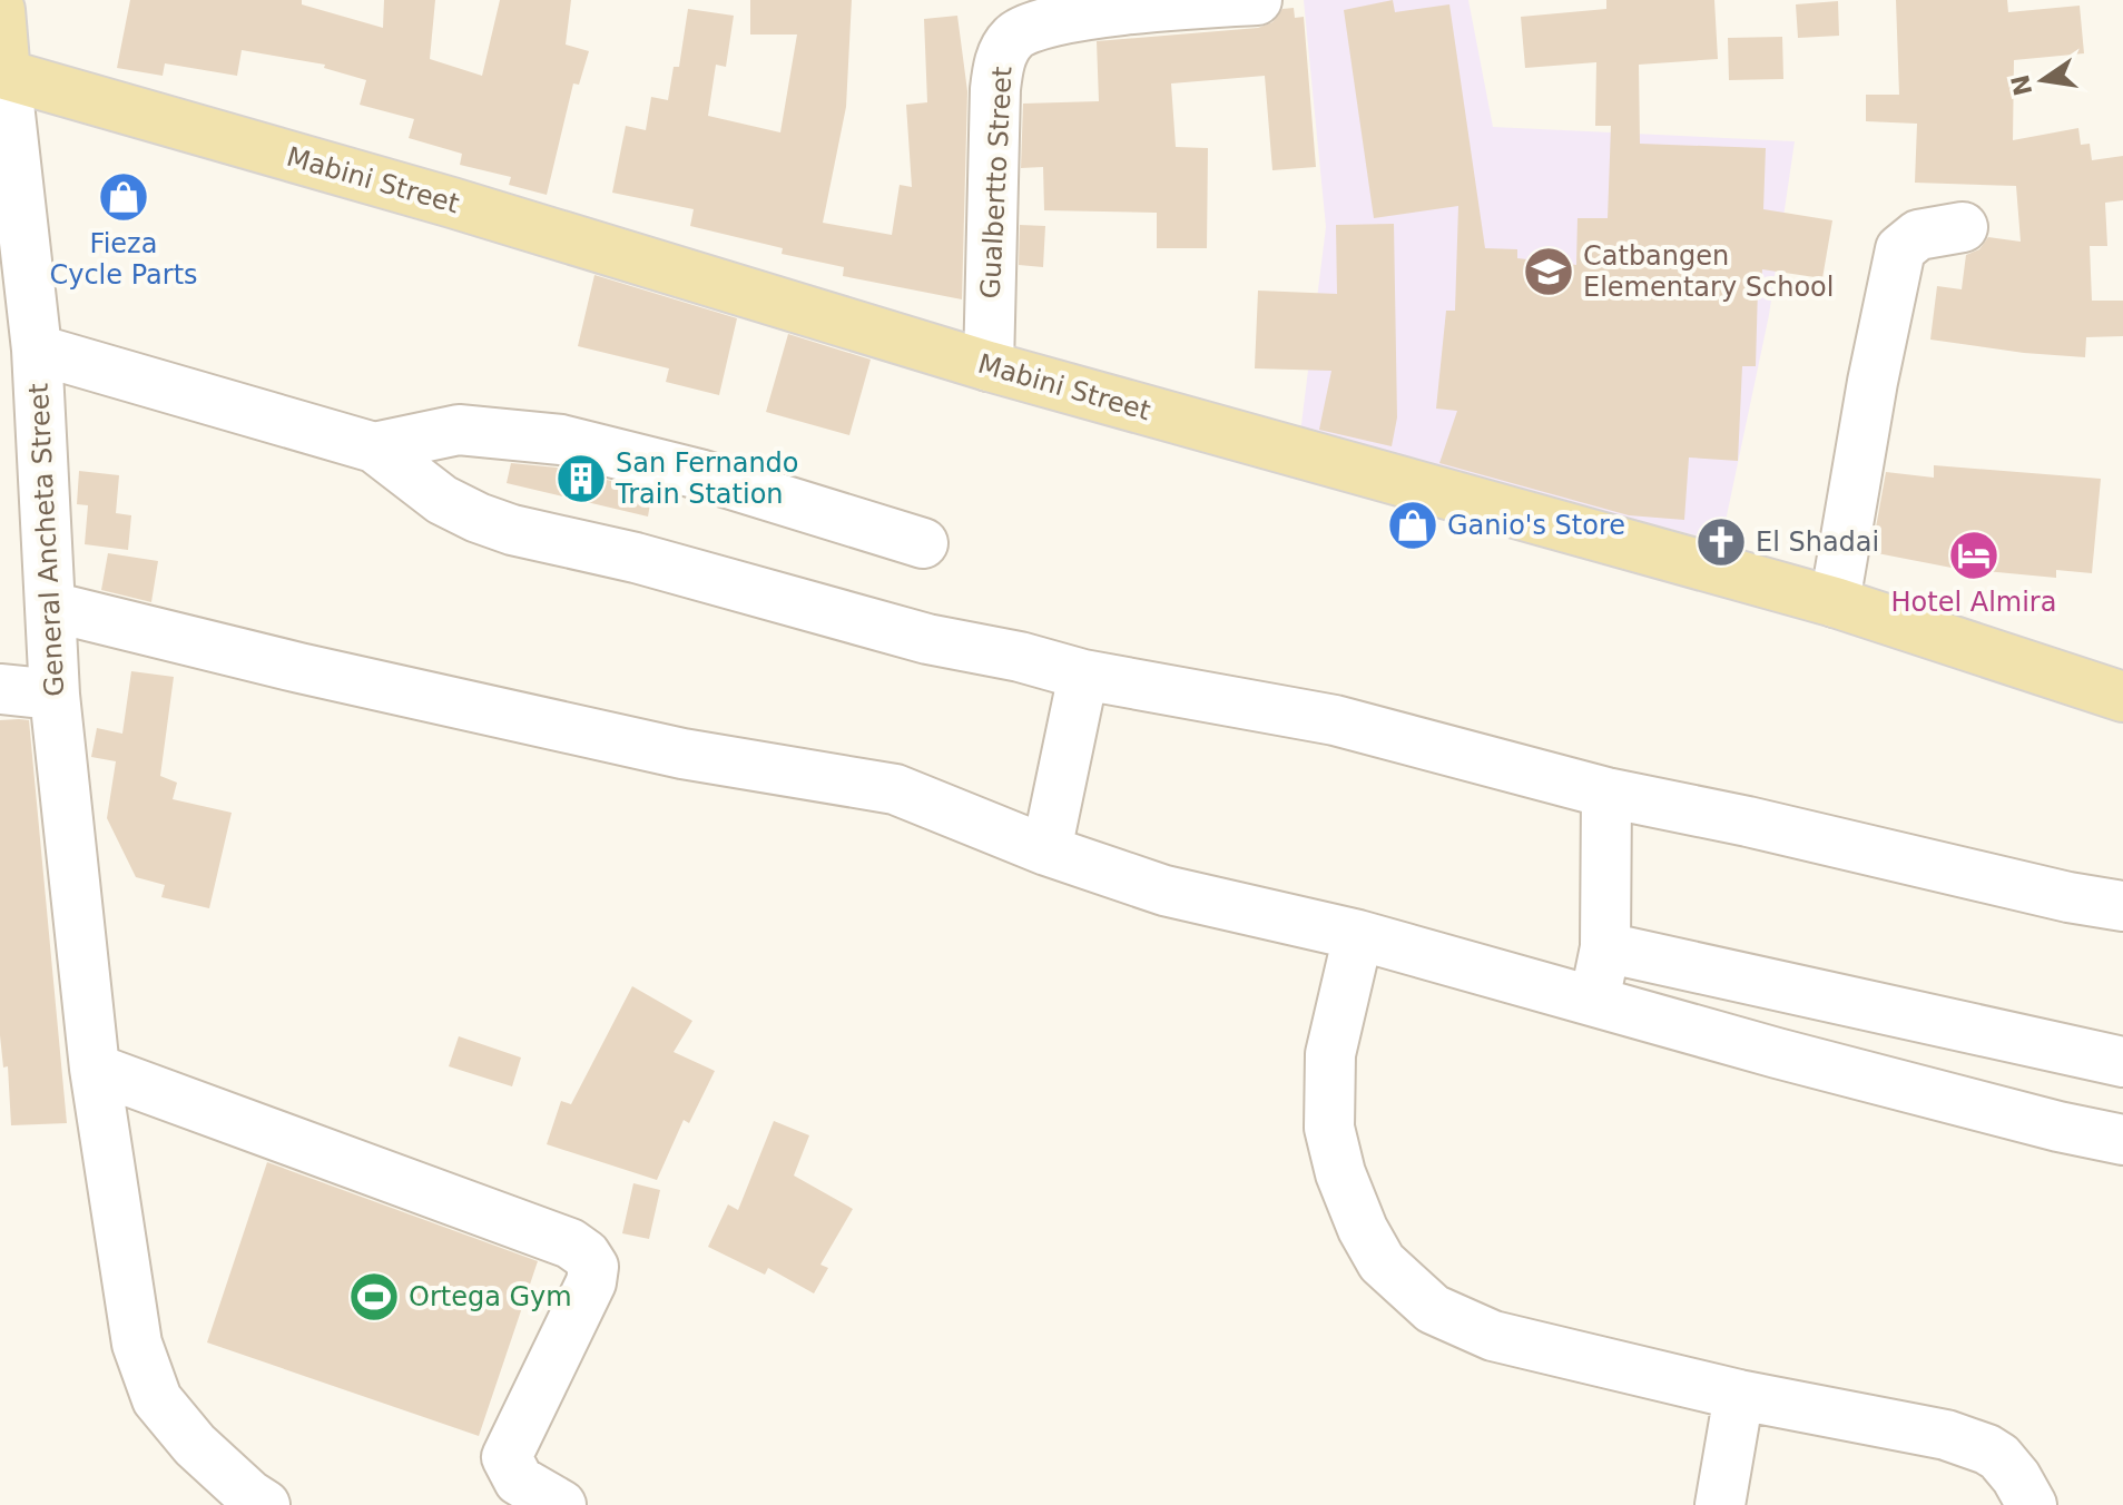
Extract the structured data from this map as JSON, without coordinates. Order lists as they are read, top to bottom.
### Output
{
  "streets": {
    "main road": ["Mabini Street", "General Ancheta Street"],
    "street": ["Gualbertto Street"]
  },
  "crossings": [
    ["Mabini Street", "Gualbertto Street"],
    ["Mabini Street", "General Ancheta Street"]
  ],
  "places": {
    "shop": ["Fieza Cycle Parts", "Ganio's Store"],
    "school or university": ["Catbangen Elementary School"],
    "building": ["San Fernando Train Station"],
    "church": ["El Shadai"],
    "hotel": ["Hotel Almira"],
    "sports": ["Ortega Gym"]
  },
  "north": "left"
}
